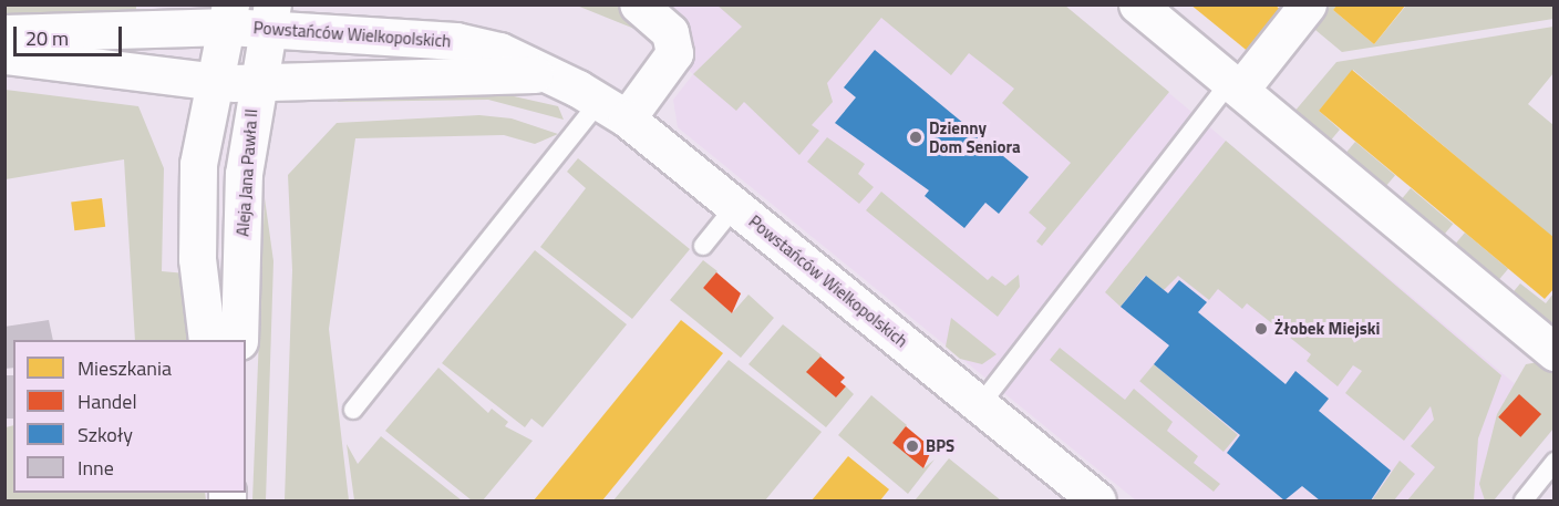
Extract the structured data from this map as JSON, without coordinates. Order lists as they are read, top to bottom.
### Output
{
  "streets": {
    "street": ["Powstańców Wielkopolskich", "Aleja Jana Pawła II"]
  },
  "crossings": [
    ["Powstańców Wielkopolskich", "Aleja Jana Pawła II"]
  ],
  "places": ["Dzienny Dom Seniora", "Żłobek Miejski", "BPS"],
  "legend": [
    "Mieszkania",
    "Handel",
    "Szkoły",
    "Inne"
  ],
  "scale_bar": "20 m"
}
